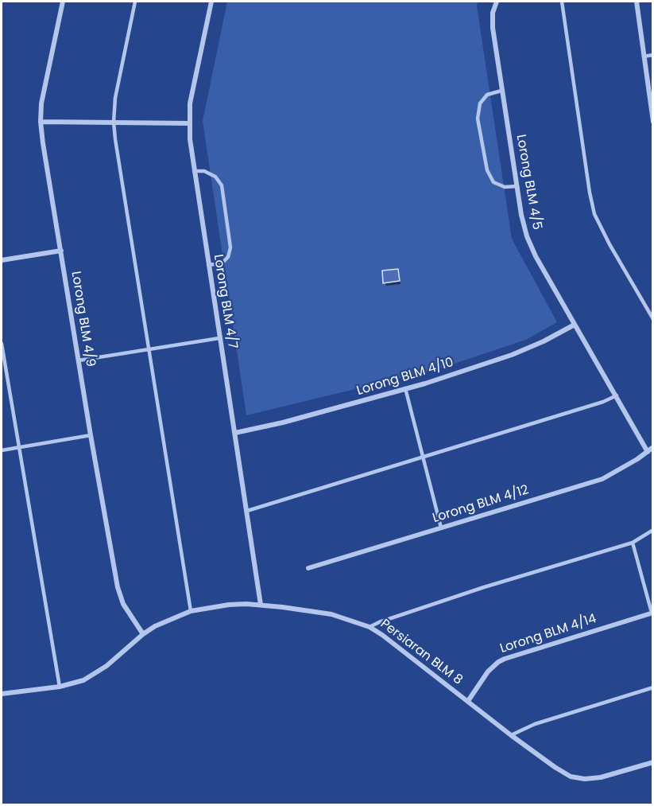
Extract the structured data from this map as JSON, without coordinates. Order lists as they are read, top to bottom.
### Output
{
  "streets": {
    "street": [
      "Lorong BLM 4/5",
      "Lorong BLM 4/7",
      "Lorong BLM 4/9",
      "Lorong BLM 4/10",
      "Lorong BLM 4/12",
      "Lorong BLM 4/14",
      "Persiaran BLM 8"
    ]
  },
  "crossings": [
    ["Lorong BLM 4/5", "Lorong BLM 4/10"],
    ["Lorong BLM 4/5", "Lorong BLM 4/12"],
    ["Lorong BLM 4/7", "Lorong BLM 4/10"],
    ["Lorong BLM 4/7", "Persiaran BLM 8"],
    ["Lorong BLM 4/9", "Persiaran BLM 8"],
    ["Lorong BLM 4/14", "Persiaran BLM 8"]
  ]
}
